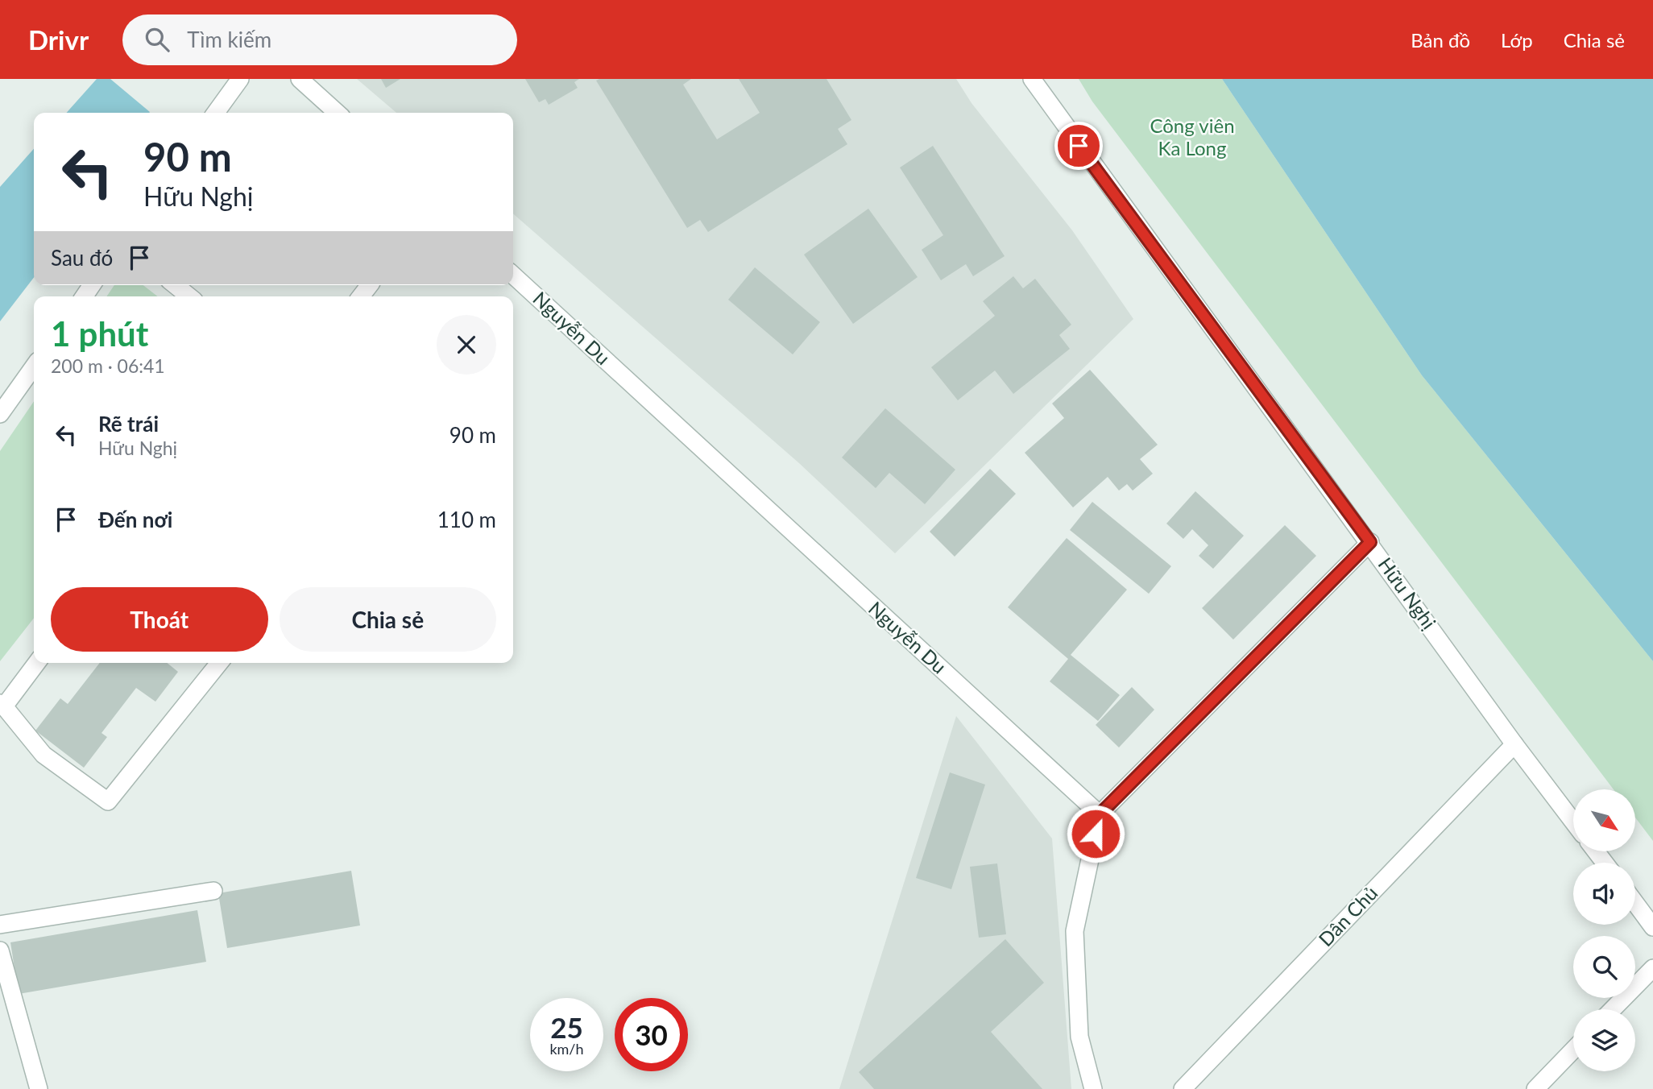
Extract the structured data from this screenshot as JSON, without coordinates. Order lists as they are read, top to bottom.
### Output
{
  "streets": {
    "street": ["Nguyễn Du", "Hữu Nghị", "Dân Chủ"]
  },
  "crossings": [
    ["Hữu Nghị", "Dân Chủ"]
  ],
  "parks": ["Công viên Ka Long"],
  "north": "bottom right",
  "page": {
    "header": "Drivr",
    "search": "Tìm kiếm",
    "nav": ["Bản đồ", "Lớp", "Chia sẻ"],
    "turn": ["90 m", "Hữu Nghị"],
    "then": "Sau đó",
    "heading": ["1 phút", "200 m · 06:41"],
    "list": [
      {
        "name": "Rẽ trái",
        "note": "Hữu Nghị",
        "value": "90 m"
      },
      {
        "name": "Đến nơi",
        "value": "110 m"
      }
    ],
    "buttons": ["Thoát", "Chia sẻ"],
    "speed": "25 km/h",
    "limit": "30"
  }
}
